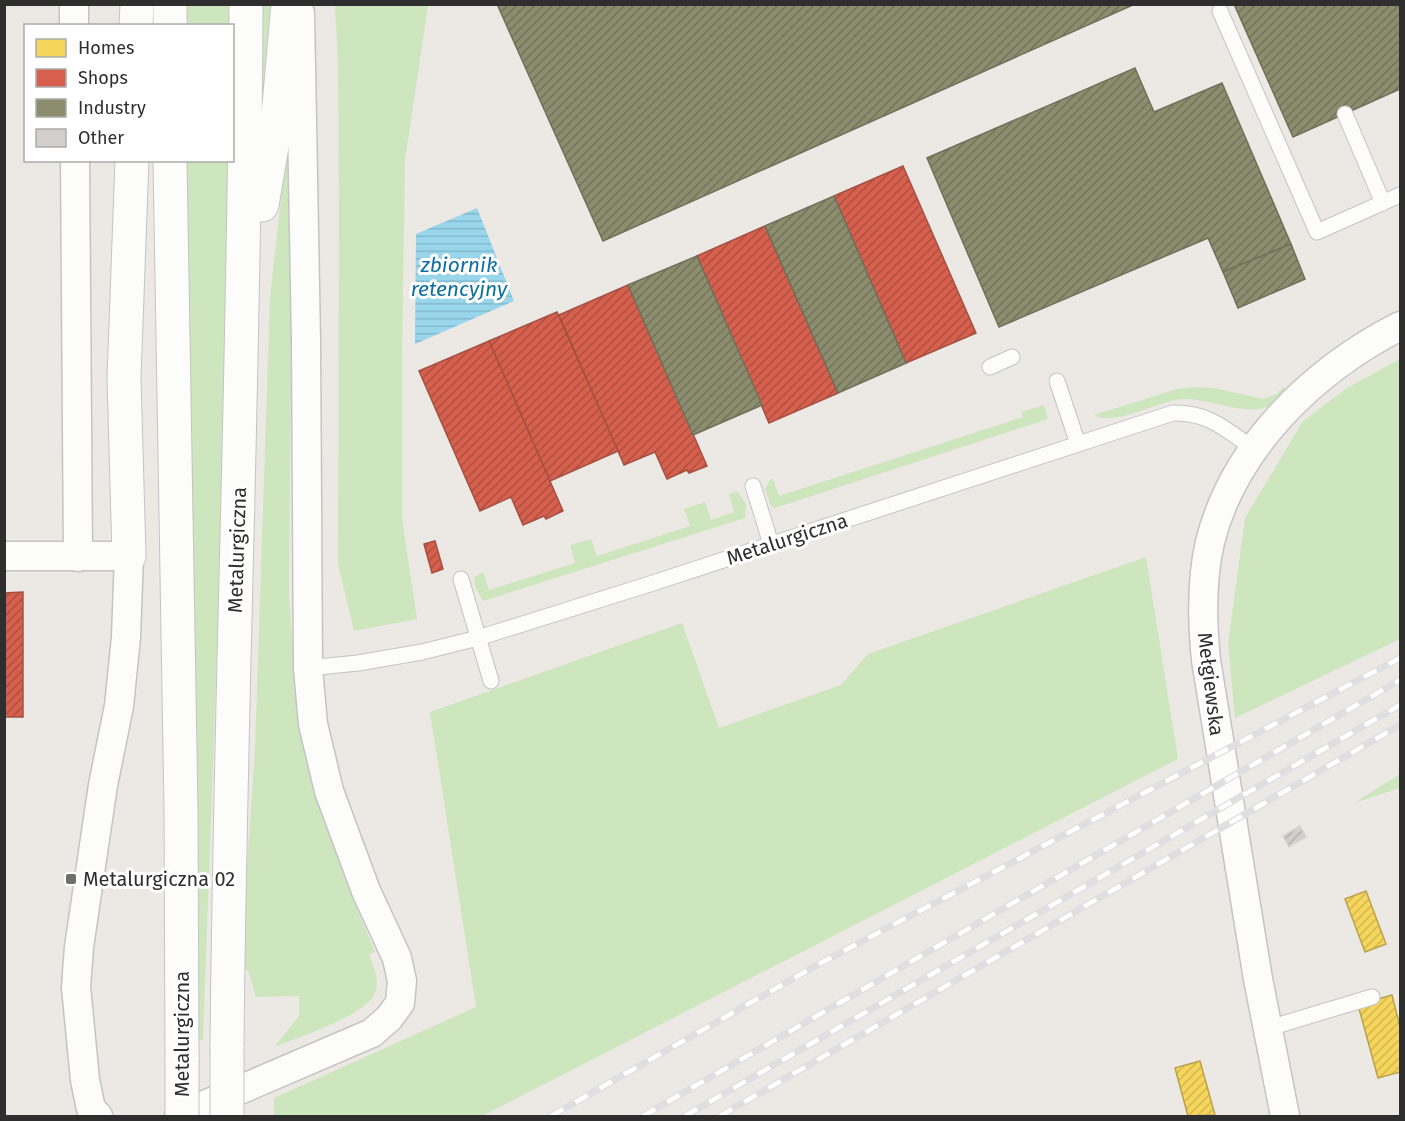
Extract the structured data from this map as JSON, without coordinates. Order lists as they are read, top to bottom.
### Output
{
  "streets": {
    "main road": ["Metalurgiczna"],
    "street": ["Mełgiewska"]
  },
  "crossings": [
    ["Metalurgiczna", "Mełgiewska"]
  ],
  "water": ["zbiornik retencyjny"],
  "places": {
    "transit": ["Metalurgiczna 02"]
  },
  "legend": [
    "Homes",
    "Shops",
    "Industry",
    "Other"
  ]
}
